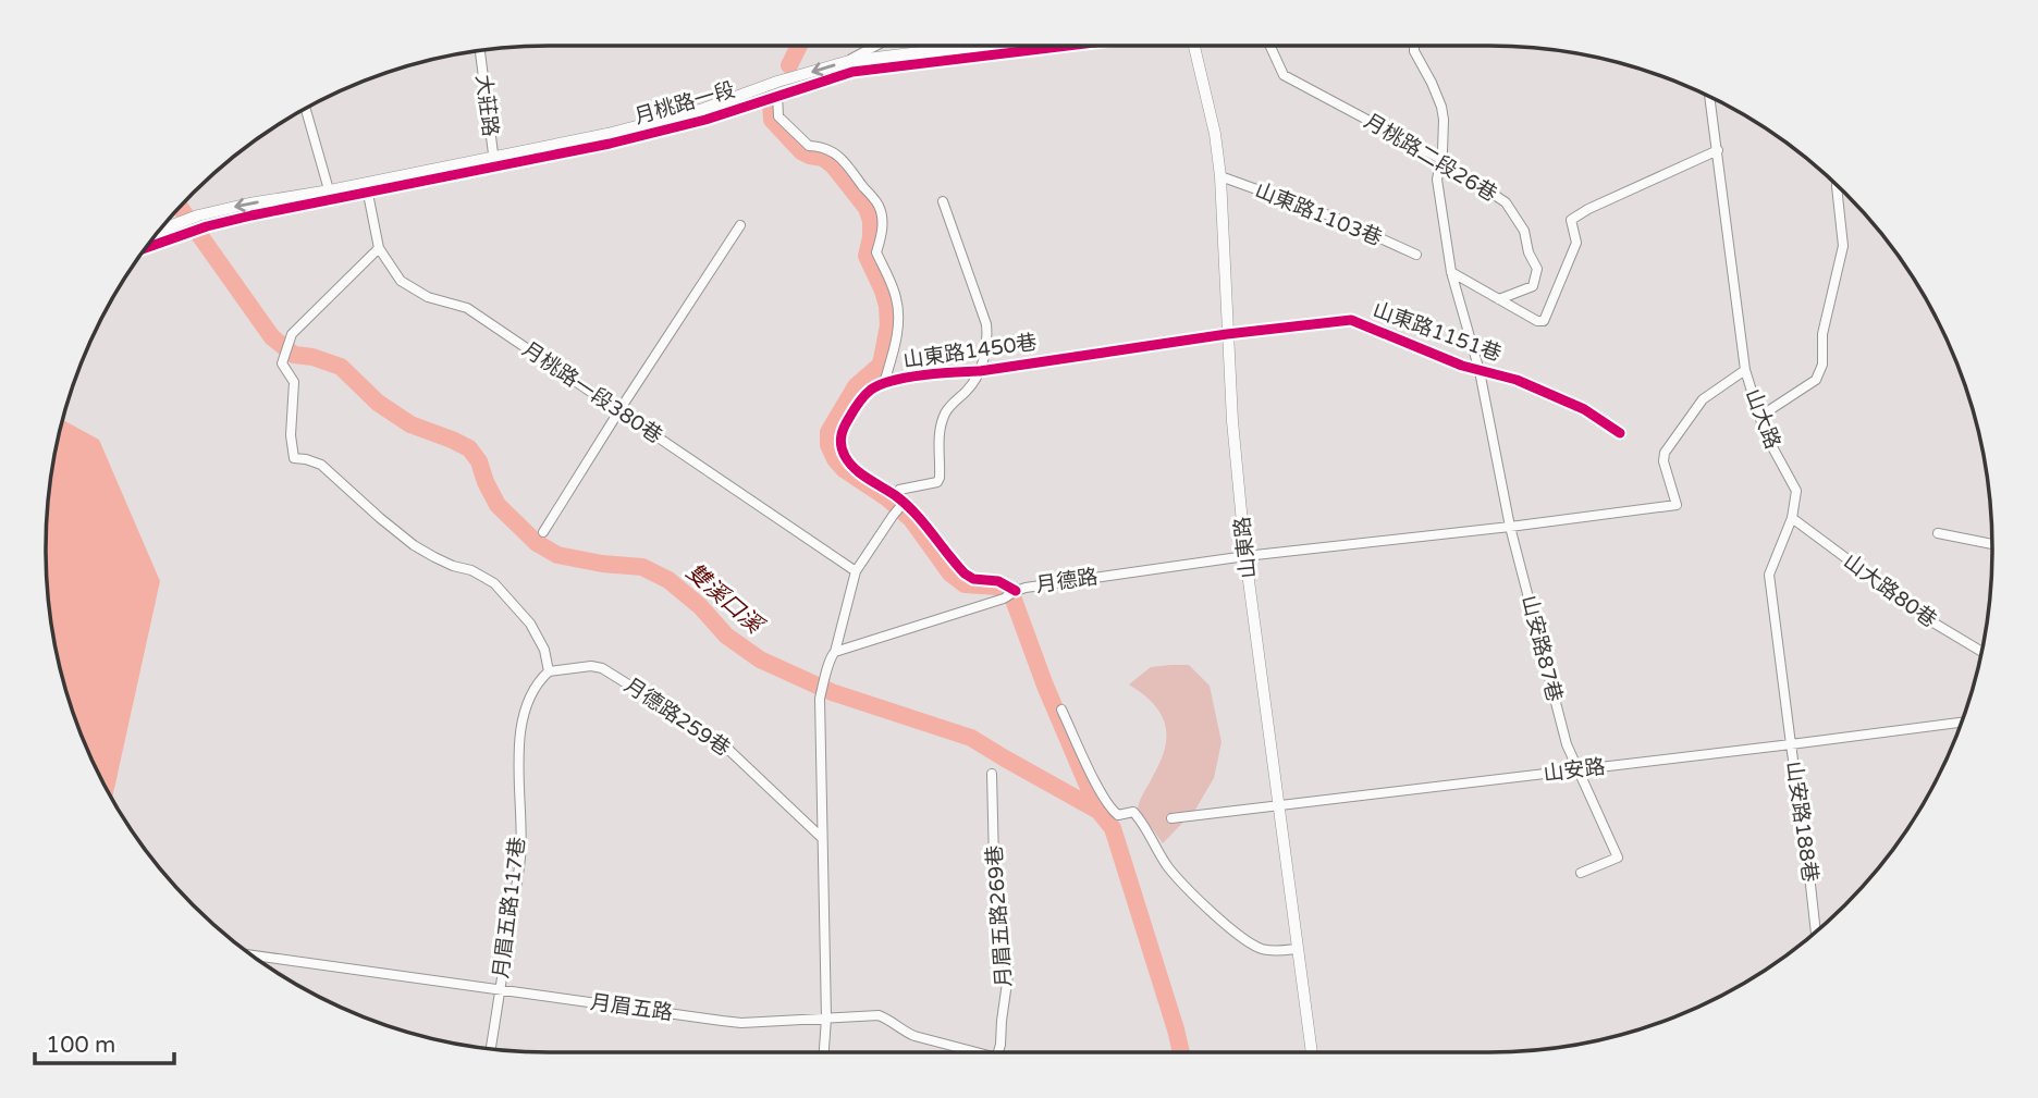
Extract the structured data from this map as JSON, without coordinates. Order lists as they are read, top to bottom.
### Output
{
  "streets": {
    "street": [
      "月桃路一段",
      "大莊路",
      "月桃路二段26巷",
      "山東路1103巷",
      "山東路1151巷",
      "山東路1450巷",
      "月桃路一段380巷",
      "山大路",
      "山東路",
      "月德路",
      "山大路80巷",
      "山安路87巷",
      "月德路259巷",
      "山安路",
      "山安路188巷",
      "月眉五路117巷",
      "月眉五路269巷",
      "月眉五路"
    ]
  },
  "crossings": [
    ["月桃路一段", "大莊路"],
    ["月桃路一段", "月桃路一段380巷"],
    ["月桃路二段26巷", "山安路87巷"],
    ["山東路1103巷", "山東路"],
    ["山東路1151巷", "山東路1450巷"],
    ["山東路1151巷", "山東路"],
    ["山東路1151巷", "山安路87巷"],
    ["山東路1450巷", "山東路"],
    ["山東路1450巷", "月德路"],
    ["山大路", "月德路"],
    ["山大路", "山大路80巷"],
    ["山大路", "山安路"],
    ["山大路", "山安路188巷"],
    ["山東路", "月德路"],
    ["山東路", "山安路"],
    ["月德路", "山安路87巷"],
    ["山安路87巷", "山安路"],
    ["月德路259巷", "月眉五路117巷"],
    ["山安路", "山安路188巷"],
    ["月眉五路117巷", "月眉五路"]
  ],
  "water": ["雙溪口溪"],
  "scale_bar": "100 m"
}
